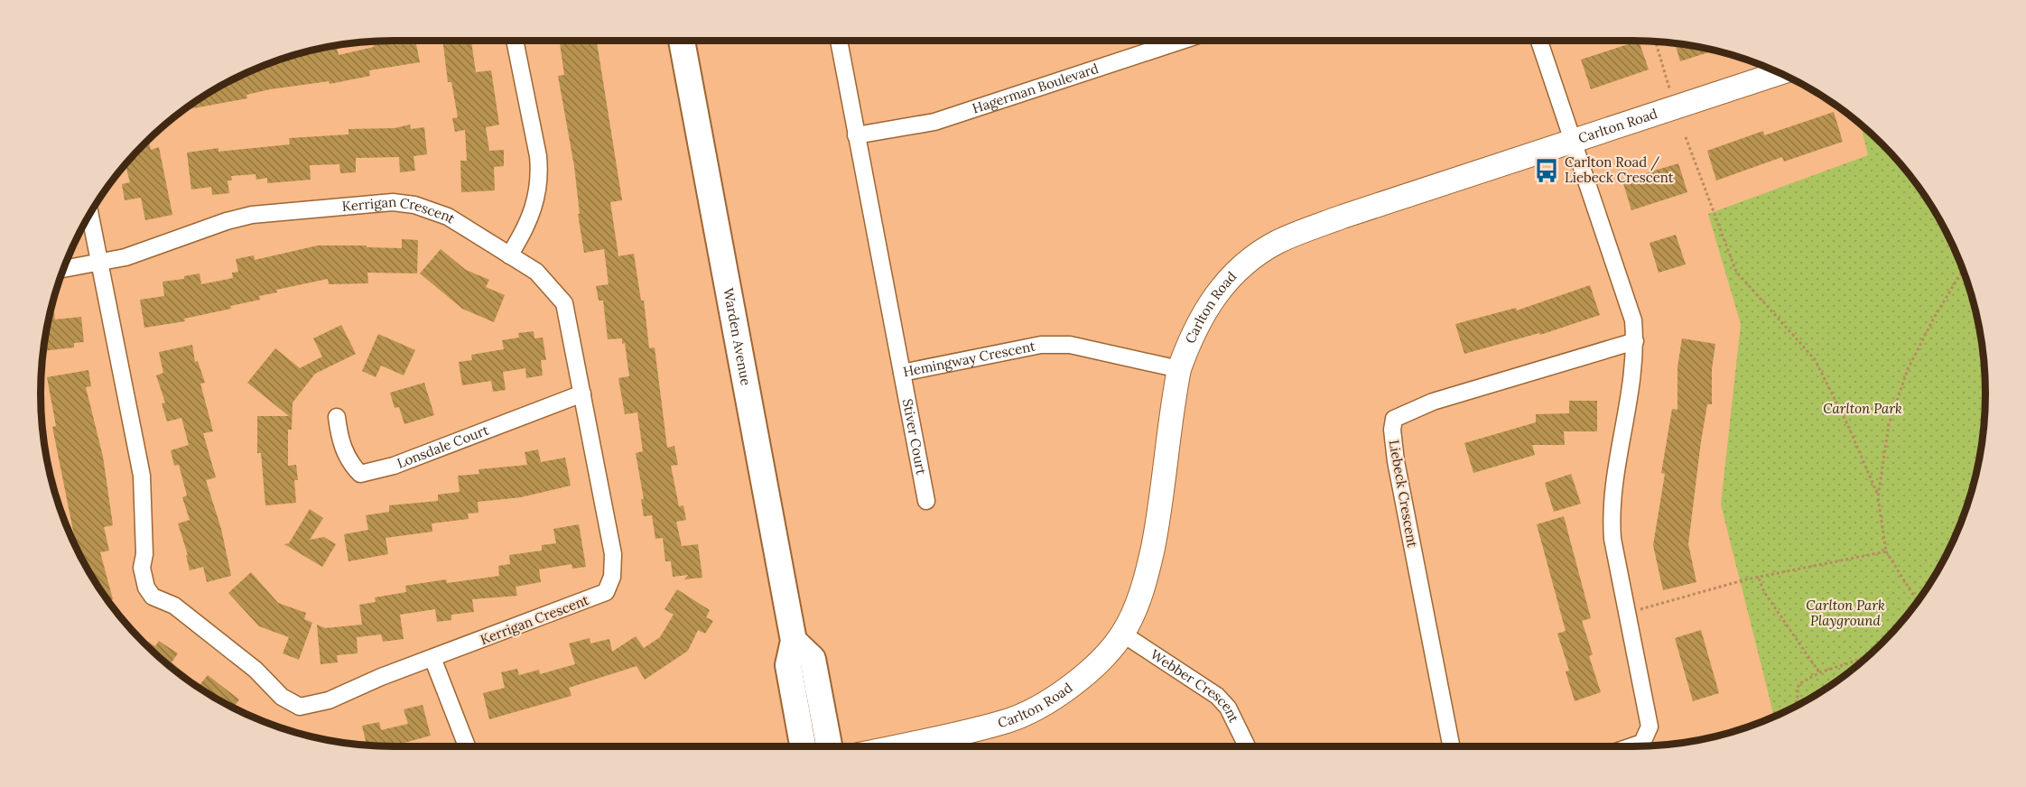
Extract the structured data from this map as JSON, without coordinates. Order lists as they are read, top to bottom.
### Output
{
  "streets": {
    "main road": ["Carlton Road", "Warden Avenue"],
    "street": [
      "Hagerman Boulevard",
      "Kerrigan Crescent",
      "Hemingway Crescent",
      "Stiver Court",
      "Lonsdale Court",
      "Liebeck Crescent",
      "Webber Crescent"
    ]
  },
  "crossings": [
    ["Hagerman Boulevard", "Hemingway Crescent"],
    ["Carlton Road", "Hemingway Crescent"],
    ["Carlton Road", "Webber Crescent"],
    ["Kerrigan Crescent", "Lonsdale Court"],
    ["Hemingway Crescent", "Stiver Court"]
  ],
  "parks": ["Carlton Park", "Carlton Park Playground"],
  "places": {
    "bus stop": ["Carlton Road / Liebeck Crescent"]
  }
}
